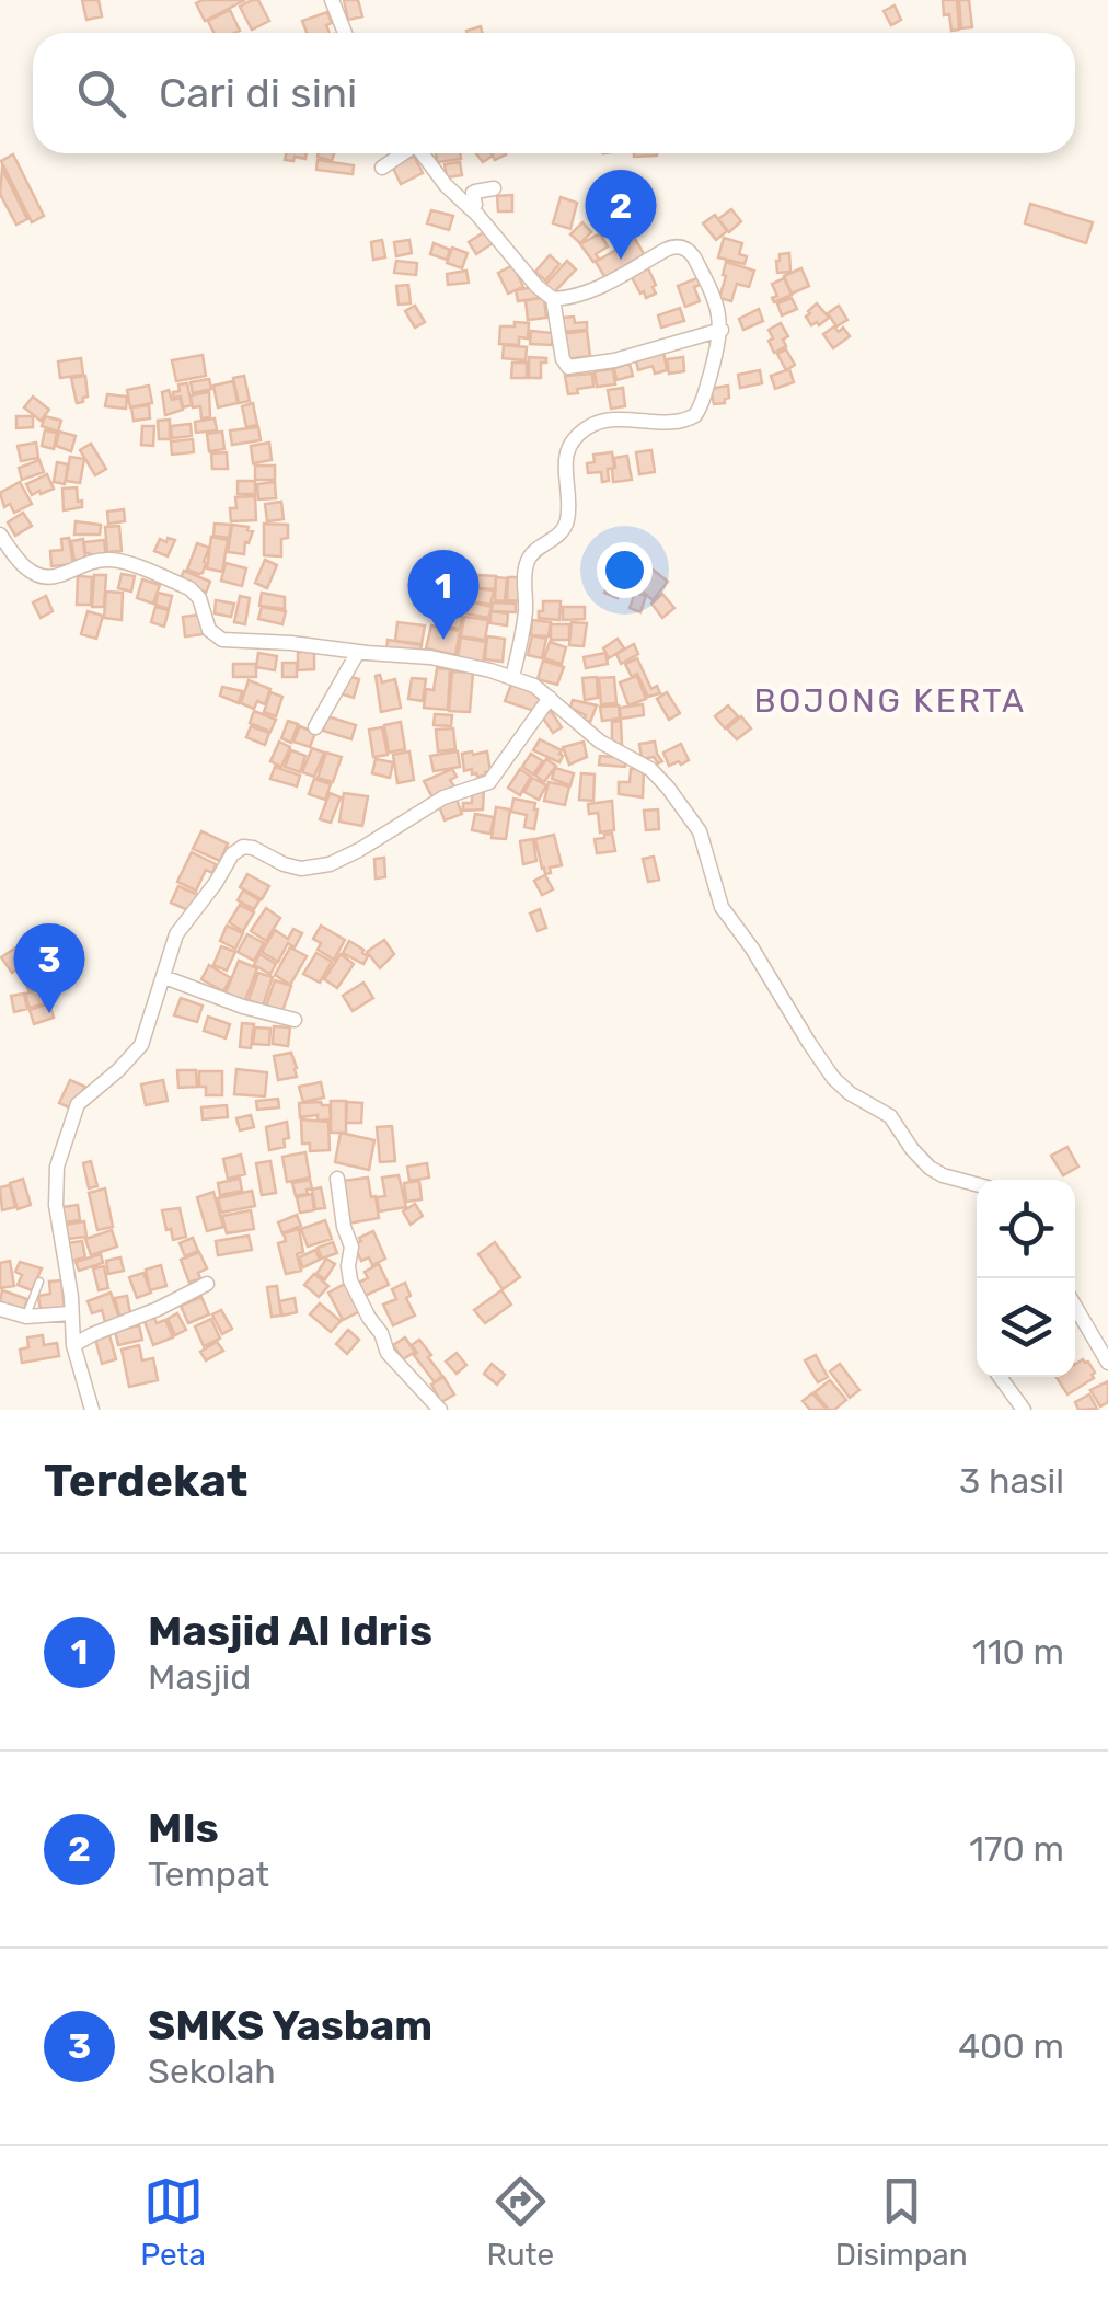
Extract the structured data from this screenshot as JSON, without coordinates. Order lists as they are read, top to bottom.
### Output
{
  "districts": ["BOJONG KERTA"],
  "page": {
    "search": "Cari di sini",
    "pins": ["2", "1", "3"],
    "heading": ["Terdekat", "3 hasil"],
    "list": [
      {
        "mark": "1",
        "name": "Masjid Al Idris",
        "note": "Masjid",
        "value": "110 m"
      },
      {
        "mark": "2",
        "name": "MIs",
        "note": "Tempat",
        "value": "170 m"
      },
      {
        "mark": "3",
        "name": "SMKS Yasbam",
        "note": "Sekolah",
        "value": "400 m"
      }
    ],
    "nav": ["Peta", "Rute", "Disimpan"]
  }
}
